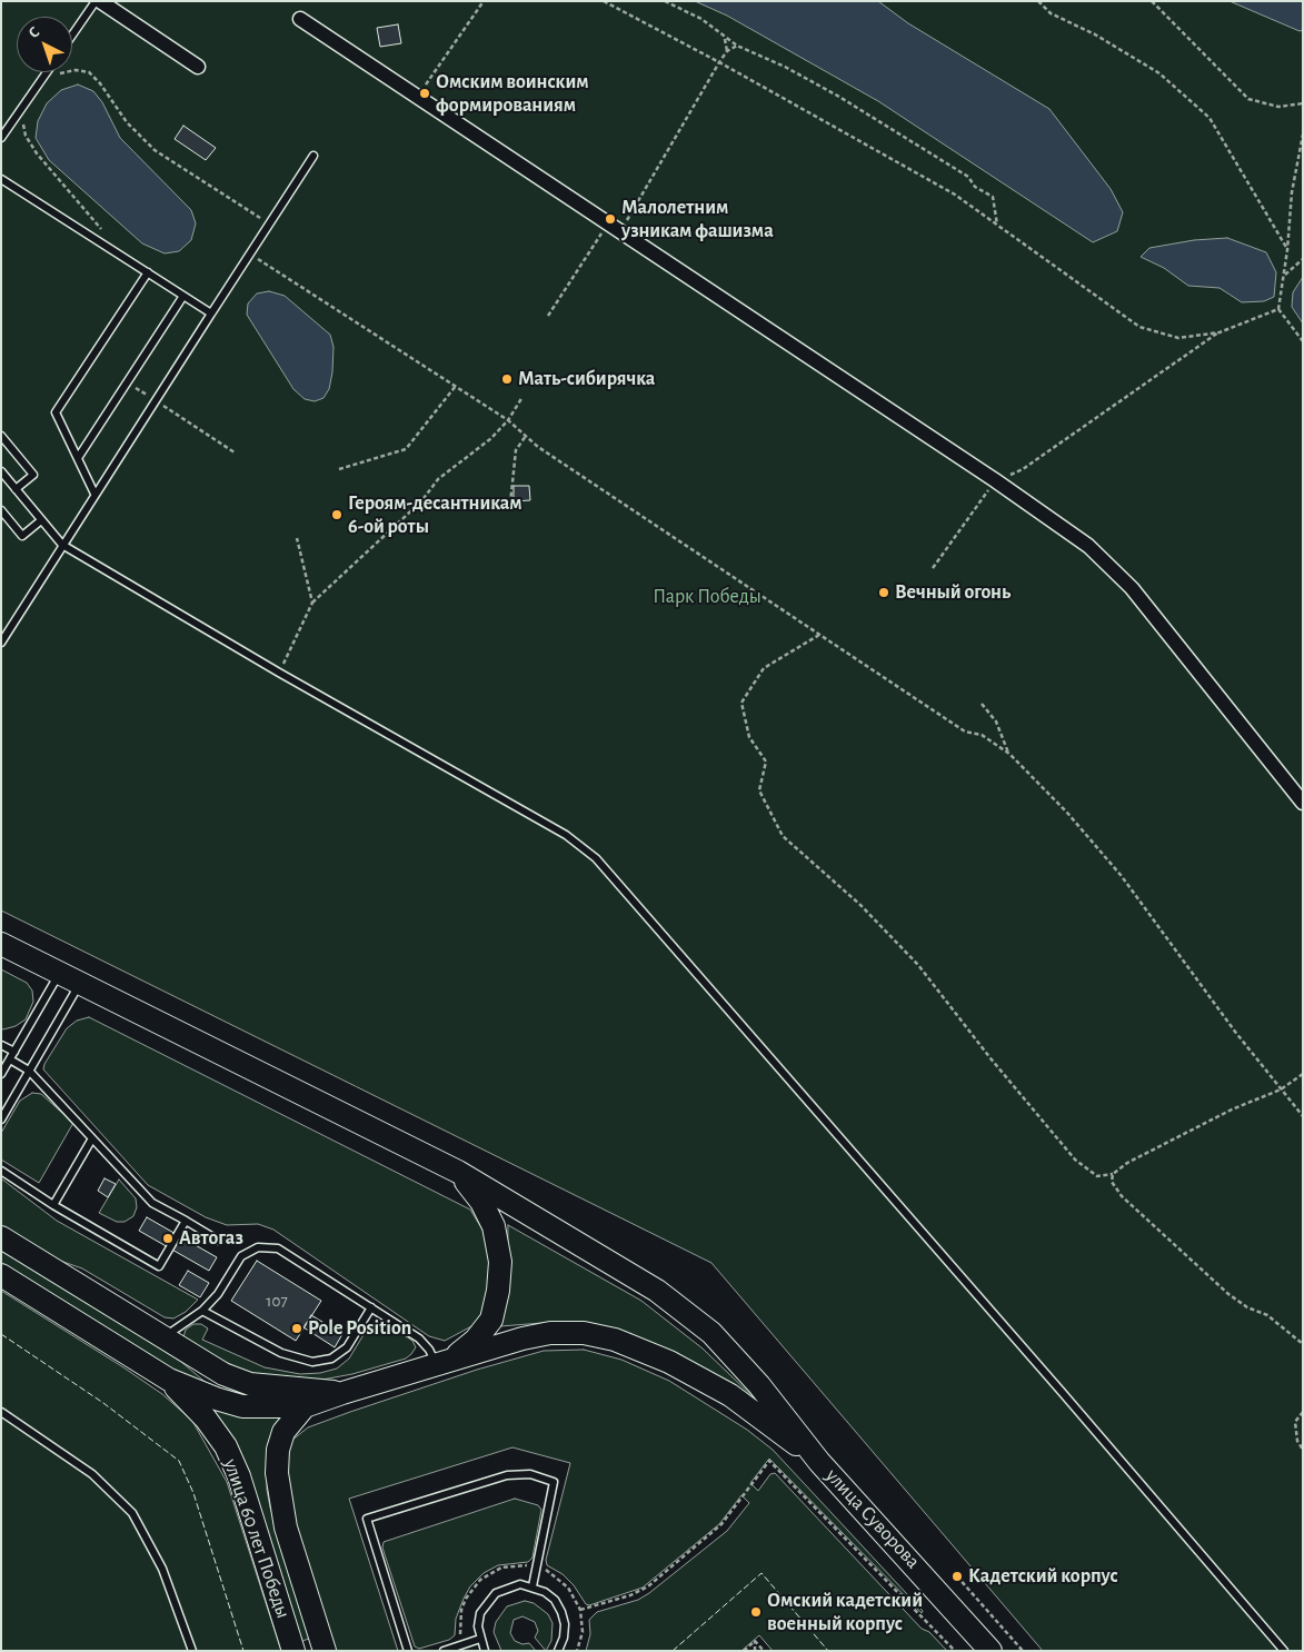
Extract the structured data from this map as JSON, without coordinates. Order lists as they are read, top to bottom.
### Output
{
  "streets": {
    "main road": ["улица Суворова", "улица 60 лет Победы"]
  },
  "parks": ["Парк Победы"],
  "places": [
    "Омским воинским формированиям",
    "Малолетним узникам фашизма",
    "Мать-сибирячка",
    "Героям-десантникам 6-ой роты",
    "Вечный огонь",
    "Автогаз",
    "Pole Position",
    "Кадетский корпус",
    "Омский кадетский военный корпус"
  ],
  "house_numbers": ["107"],
  "north": "top left"
}
